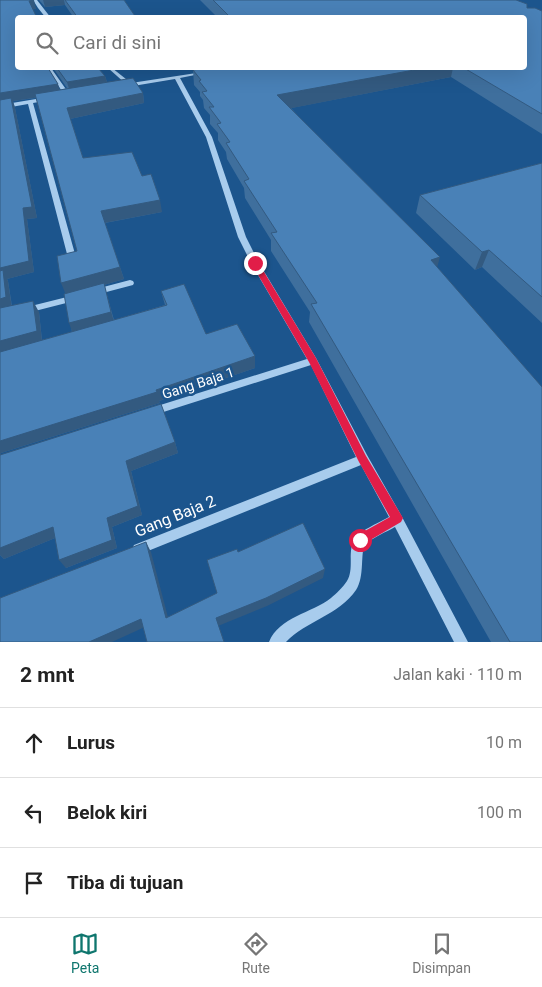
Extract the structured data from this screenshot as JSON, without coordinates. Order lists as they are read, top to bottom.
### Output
{
  "streets": {
    "street": ["Gang Baja 1", "Gang Baja 2"]
  },
  "page": {
    "search": "Cari di sini",
    "heading": ["2 mnt", "Jalan kaki · 110 m"],
    "list": [
      ["Lurus", "10 m"],
      ["Belok kiri", "100 m"],
      "Tiba di tujuan"
    ],
    "nav": ["Peta", "Rute", "Disimpan"]
  }
}
